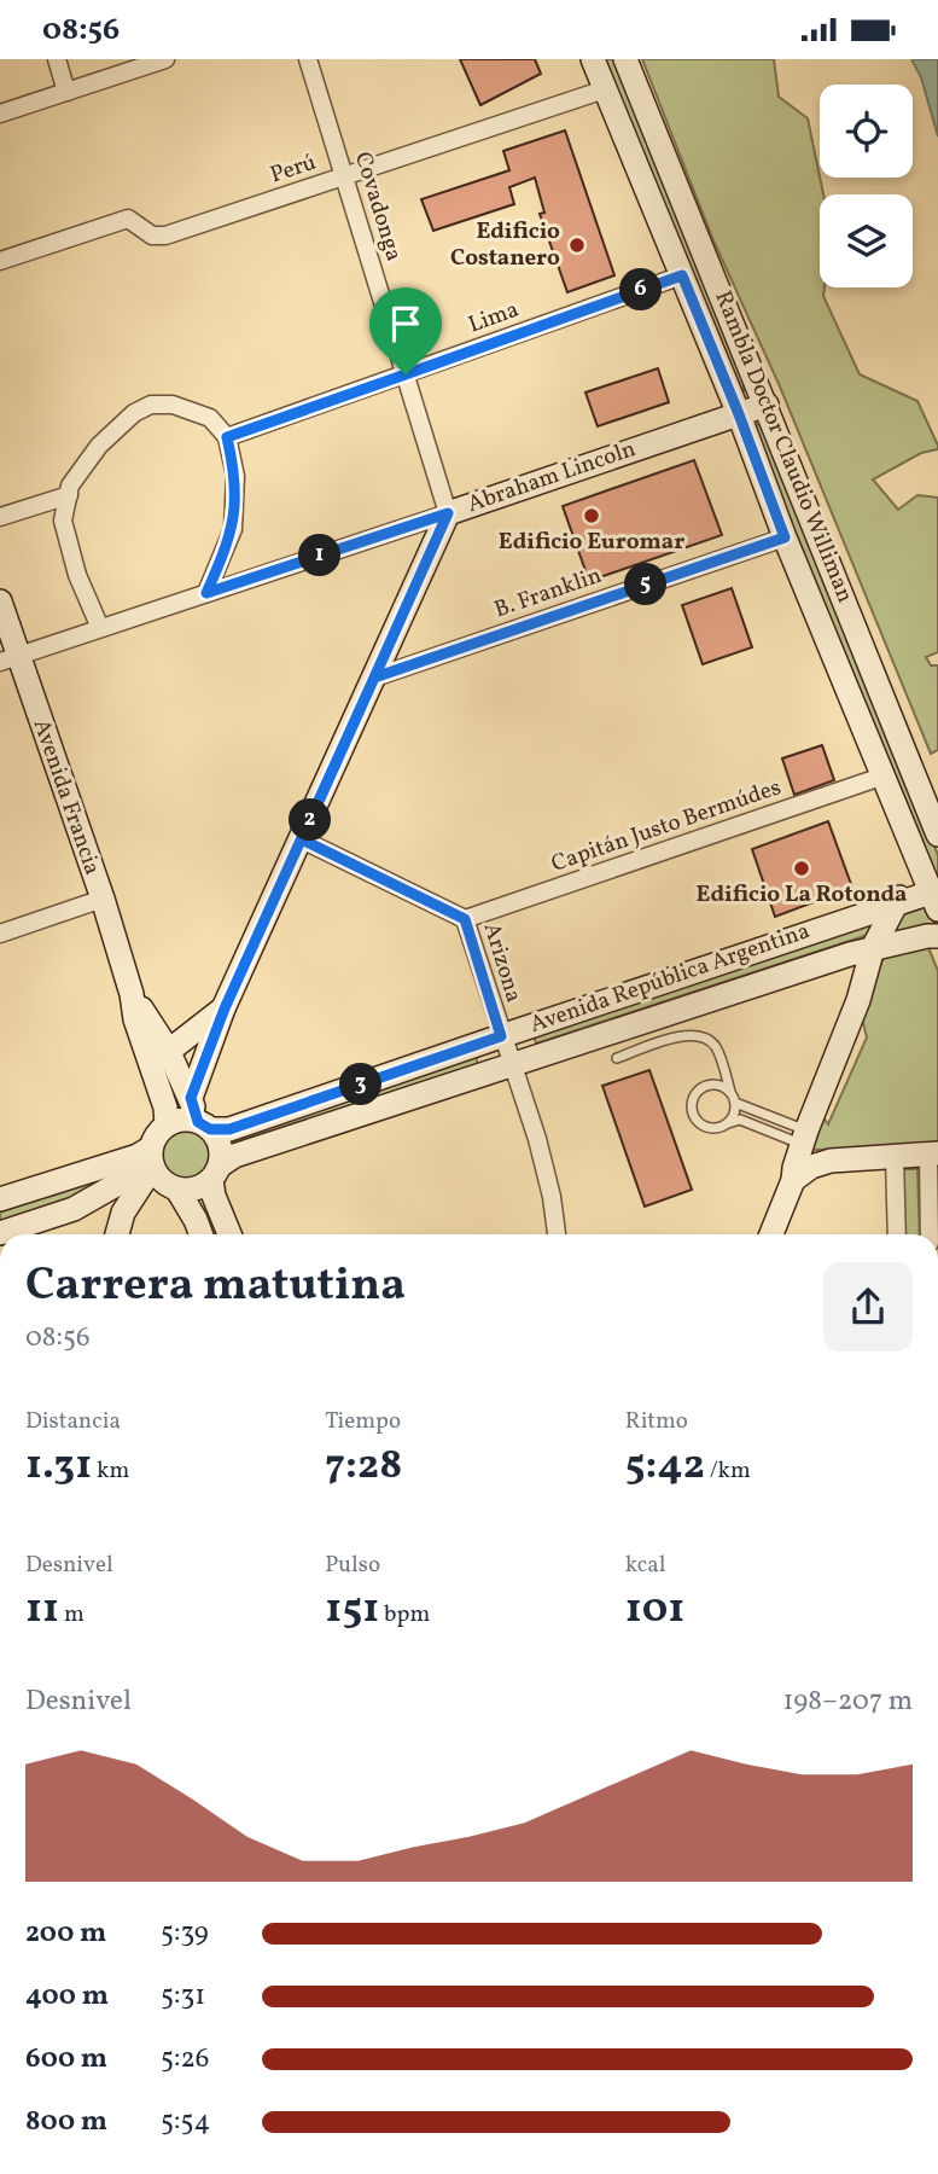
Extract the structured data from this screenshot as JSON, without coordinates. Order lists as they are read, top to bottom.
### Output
{
  "streets": {
    "street": [
      "Perú",
      "Covadonga",
      "Lima",
      "Rambla Doctor Claudio Williman",
      "Abraham Lincoln",
      "B. Franklin",
      "Avenida Francia",
      "Capitán Justo Bermúdes",
      "Arizona",
      "Avenida República Argentina"
    ]
  },
  "crossings": [
    ["Perú", "Covadonga"],
    ["Perú", "Rambla Doctor Claudio Williman"],
    ["Covadonga", "Lima"],
    ["Covadonga", "Abraham Lincoln"],
    ["Lima", "Rambla Doctor Claudio Williman"],
    ["Lima", "Abraham Lincoln"],
    ["Rambla Doctor Claudio Williman", "Abraham Lincoln"],
    ["Rambla Doctor Claudio Williman", "B. Franklin"],
    ["Rambla Doctor Claudio Williman", "Capitán Justo Bermúdes"],
    ["Rambla Doctor Claudio Williman", "Avenida República Argentina"],
    ["Abraham Lincoln", "Avenida Francia"],
    ["Avenida Francia", "Avenida República Argentina"],
    ["Capitán Justo Bermúdes", "Arizona"],
    ["Arizona", "Avenida República Argentina"]
  ],
  "places": ["Edificio Costanero", "Edificio Euromar", "Edificio La Rotonda"],
  "page": {
    "status": "08:56",
    "pins": [
      "6",
      "1",
      "5",
      "2",
      "3"
    ],
    "heading": ["Carrera matutina", "08:56"],
    "stats": [
      ["Distancia", "1.31 km"],
      ["Tiempo", "7:28"],
      ["Ritmo", "5:42 /km"],
      ["Desnivel", "11 m"],
      ["Pulso", "151 bpm"],
      ["kcal", "101"]
    ],
    "chart": ["Desnivel", "198–207 m"],
    "list": [
      {
        "name": "200 m",
        "note": "5:39"
      },
      {
        "name": "400 m",
        "note": "5:31"
      },
      {
        "name": "600 m",
        "note": "5:26"
      },
      {
        "name": "800 m",
        "note": "5:54"
      }
    ]
  }
}
